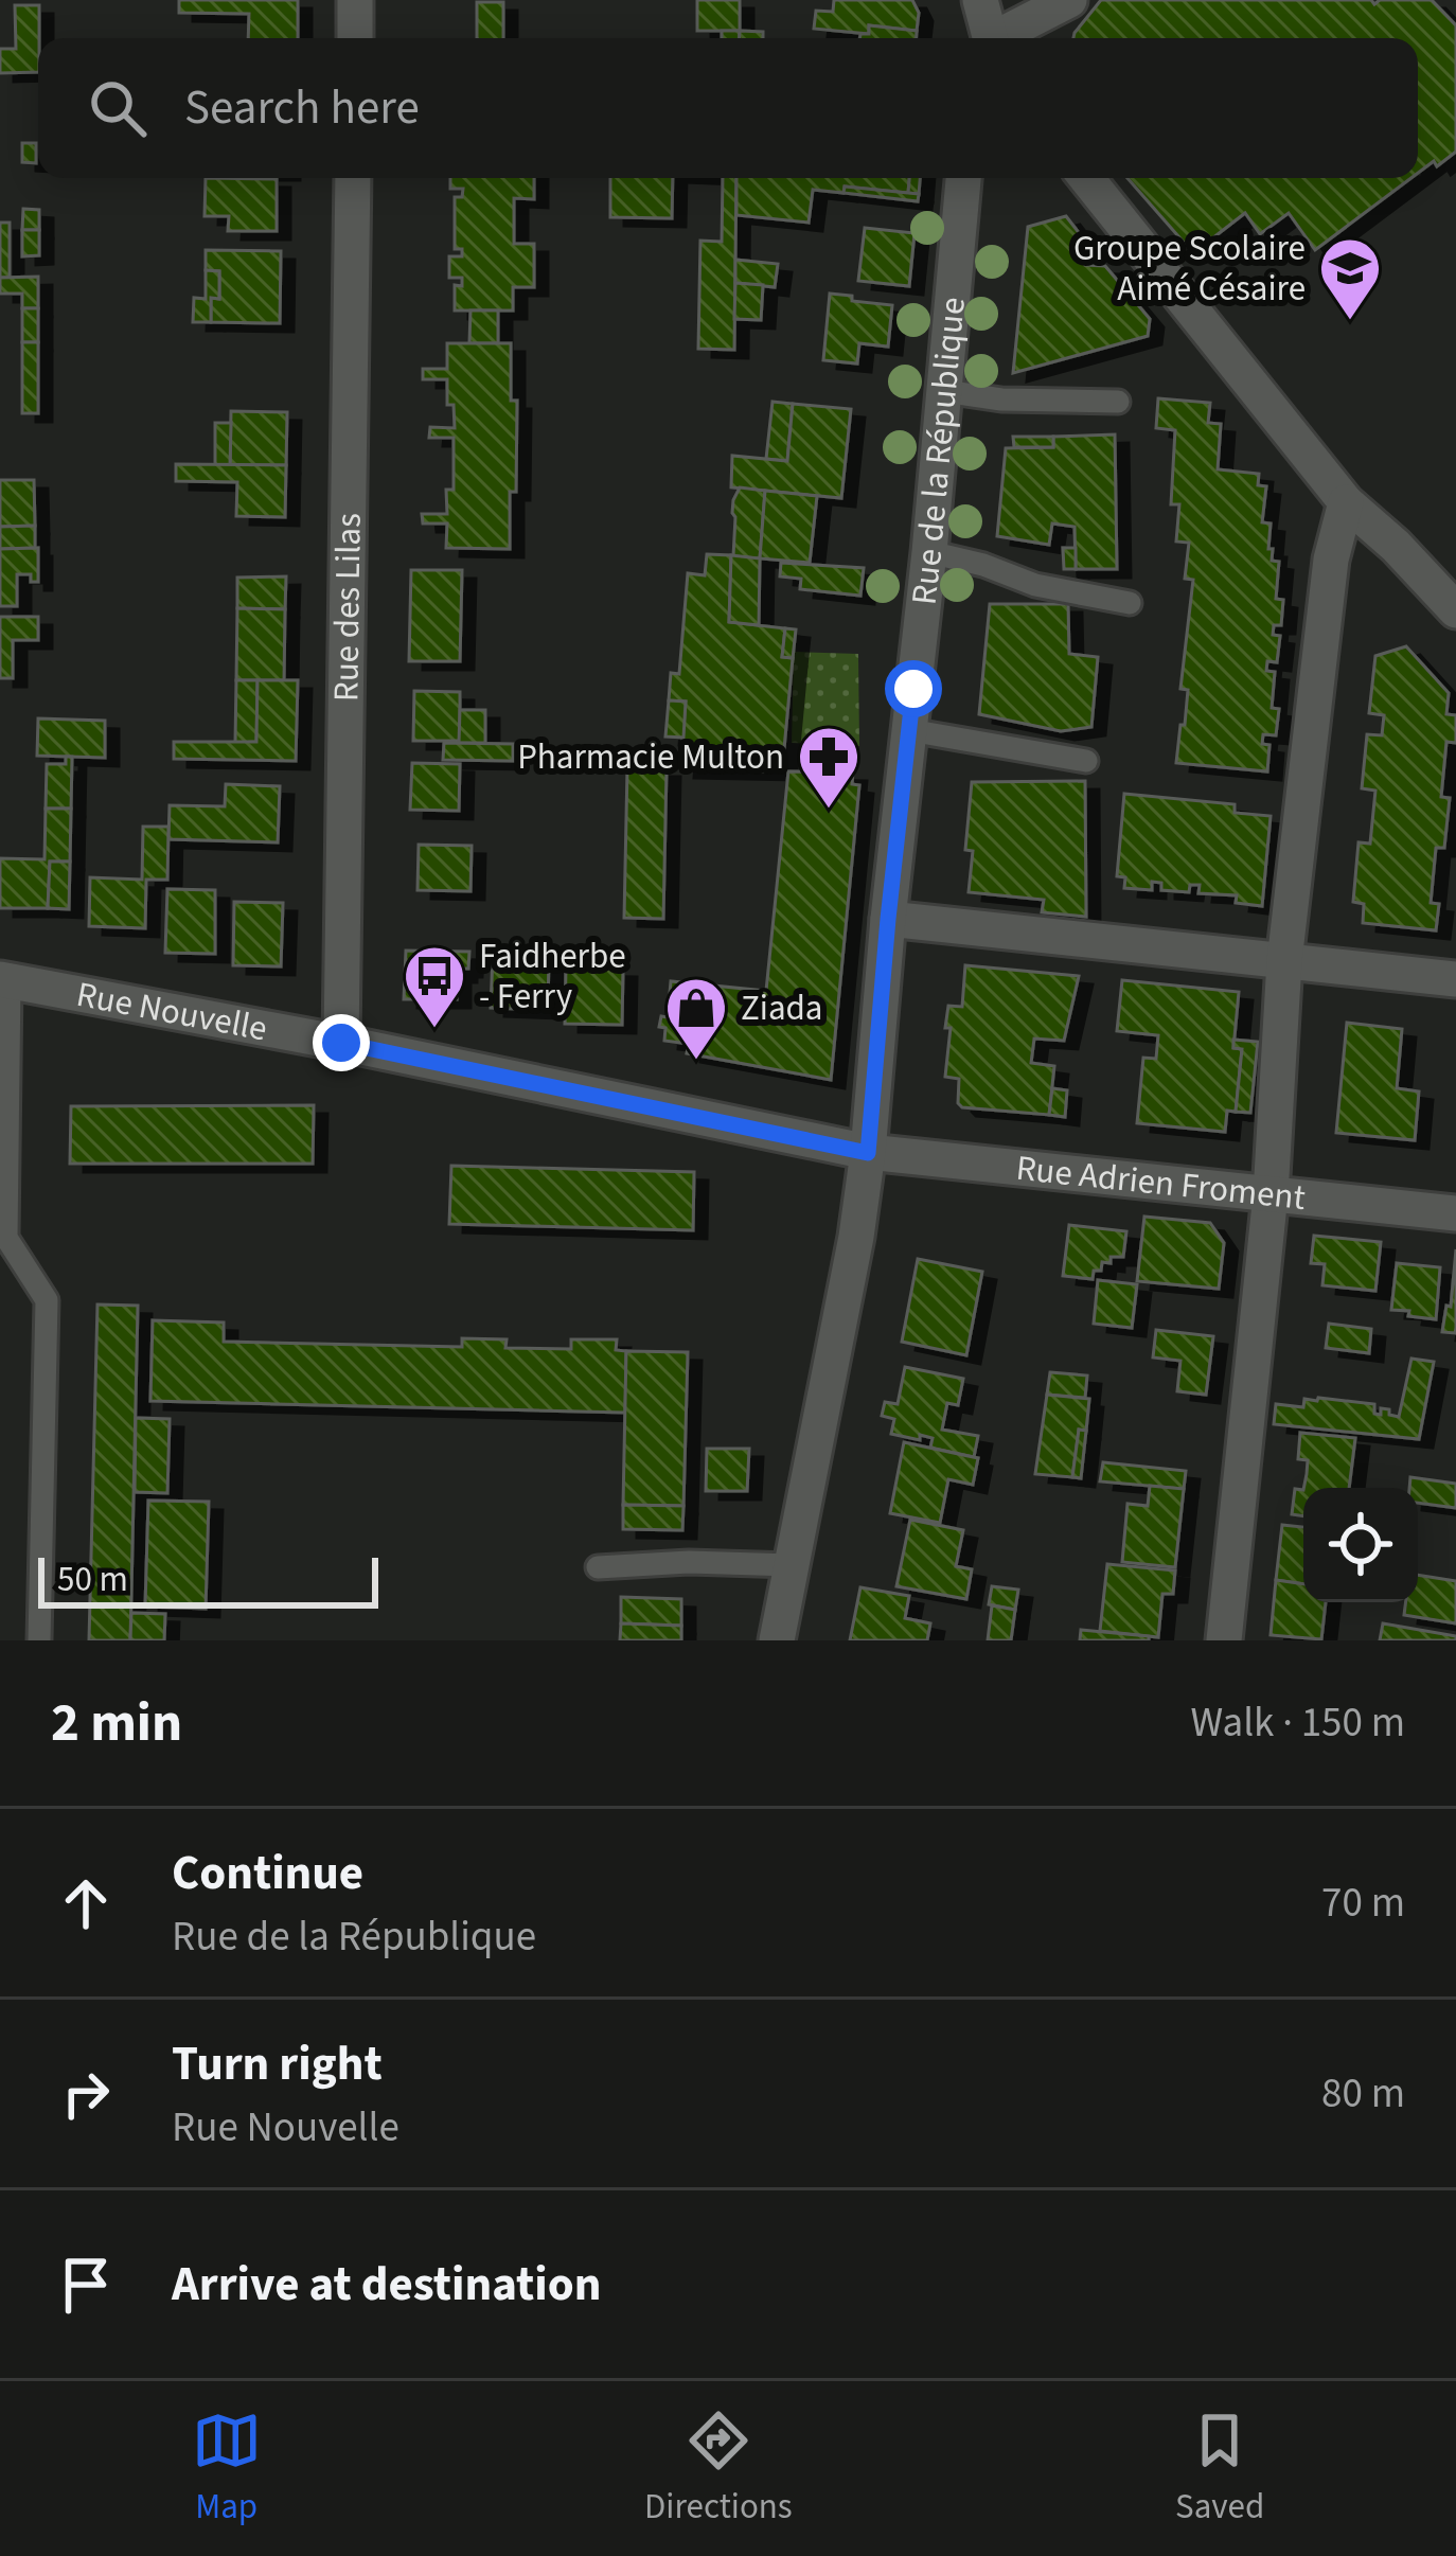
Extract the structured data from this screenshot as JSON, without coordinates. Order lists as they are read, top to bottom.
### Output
{
  "streets": {
    "street": [
      "Rue de la République",
      "Rue des Lilas",
      "Rue Nouvelle",
      "Rue Adrien Froment"
    ]
  },
  "crossings": [
    ["Rue de la République", "Rue Nouvelle"],
    ["Rue de la République", "Rue Adrien Froment"],
    ["Rue des Lilas", "Rue Nouvelle"],
    ["Rue Nouvelle", "Rue Adrien Froment"]
  ],
  "places": {
    "school or university": ["Groupe Scolaire Aimé Césaire"],
    "pharmacy": ["Pharmacie Multon"],
    "bus stop": ["Faidherbe - Ferry"],
    "shop": ["Ziada"]
  },
  "scale_bar": "50 m",
  "page": {
    "search": "Search here",
    "scale": "50 m",
    "heading": ["2 min", "Walk · 150 m"],
    "list": [
      ["Continue", "Rue de la République", "70 m"],
      ["Turn right", "Rue Nouvelle", "80 m"],
      "Arrive at destination"
    ],
    "nav": ["Map", "Directions", "Saved"]
  }
}
